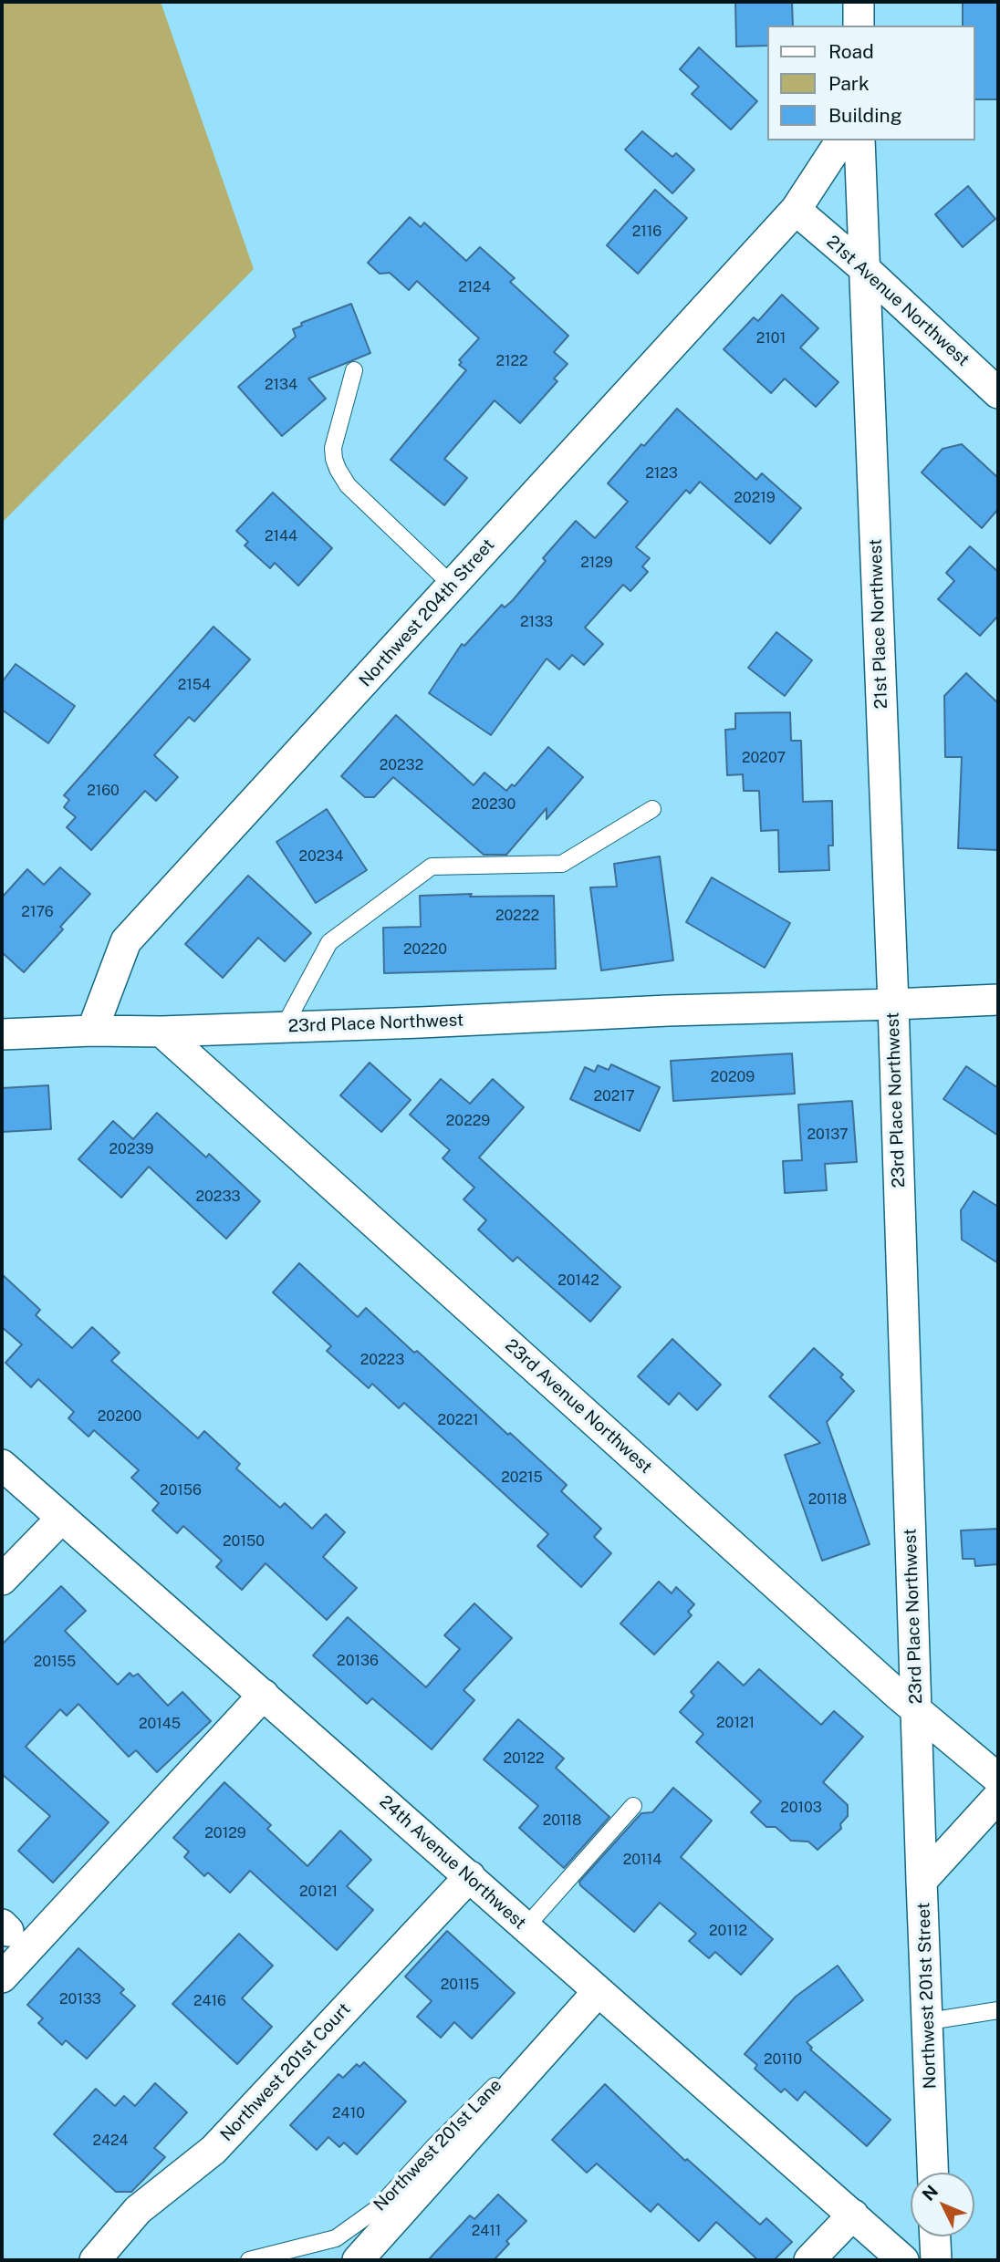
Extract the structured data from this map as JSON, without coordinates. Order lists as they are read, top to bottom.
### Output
{
  "streets": {
    "street": [
      "21st Avenue Northwest",
      "Northwest 204th Street",
      "21st Place Northwest",
      "23rd Place Northwest",
      "23rd Avenue Northwest",
      "24th Avenue Northwest",
      "Northwest 201st Street",
      "Northwest 201st Court",
      "Northwest 201st Lane"
    ]
  },
  "crossings": [
    ["21st Avenue Northwest", "Northwest 204th Street"],
    ["21st Avenue Northwest", "21st Place Northwest"],
    ["Northwest 204th Street", "23rd Place Northwest"],
    ["21st Place Northwest", "23rd Place Northwest"],
    ["23rd Place Northwest", "23rd Avenue Northwest"],
    ["23rd Place Northwest", "Northwest 201st Street"],
    ["24th Avenue Northwest", "Northwest 201st Court"],
    ["24th Avenue Northwest", "Northwest 201st Lane"]
  ],
  "house_numbers": [
    "2116",
    "2124",
    "2101",
    "2122",
    "2134",
    "2123",
    "20219",
    "2144",
    "2129",
    "2133",
    "2154",
    "20207",
    "20232",
    "2160",
    "20230",
    "20234",
    "2176",
    "20222",
    "20220",
    "20209",
    "20217",
    "20229",
    "20137",
    "20239",
    "20233",
    "20142",
    "20223",
    "20200",
    "20221",
    "20215",
    "20156",
    "20118",
    "20150",
    "20136",
    "20155",
    "20121",
    "20145",
    "20122",
    "20103",
    "20118",
    "20129",
    "20114",
    "20121",
    "20112",
    "20115",
    "20133",
    "2416",
    "20110",
    "2410",
    "2424",
    "2411"
  ],
  "legend": ["Road", "Park", "Building"],
  "north": "top left"
}
